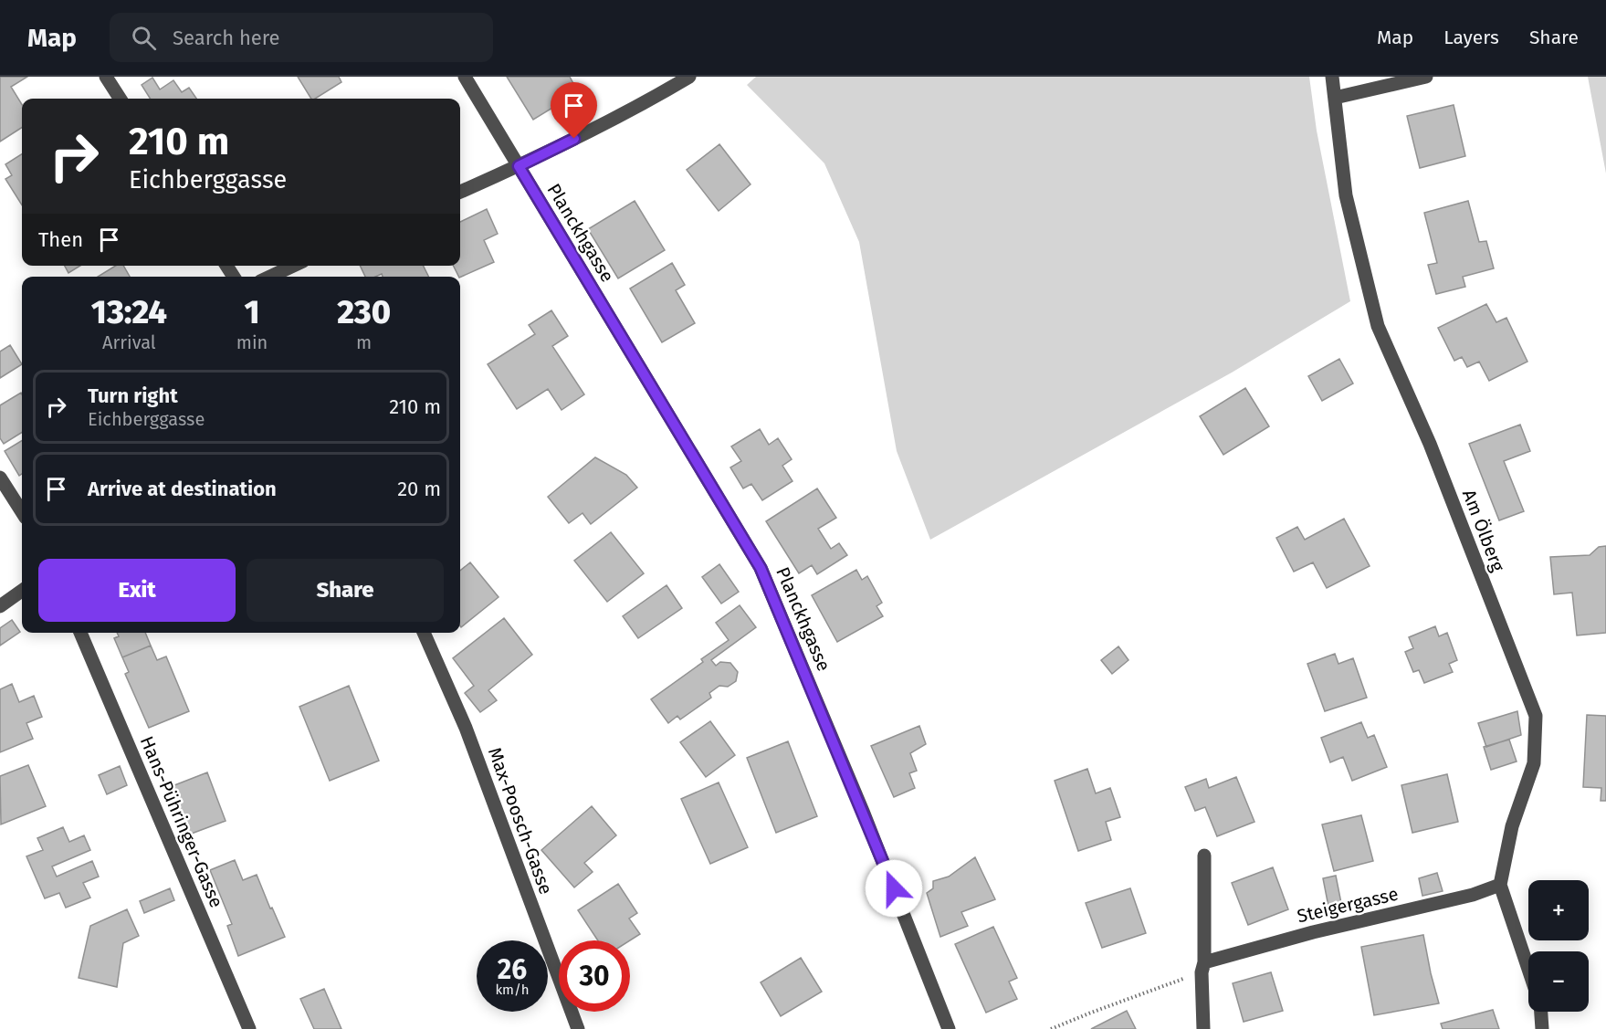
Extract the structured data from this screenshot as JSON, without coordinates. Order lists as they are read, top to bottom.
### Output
{
  "streets": {
    "street": [
      "Planckhgasse",
      "Am Ölberg",
      "Max-Poosch-Gasse",
      "Hans-Pühringer-Gasse",
      "Steigergasse"
    ]
  },
  "crossings": [
    ["Am Ölberg", "Steigergasse"]
  ],
  "page": {
    "header": "Map",
    "search": "Search here",
    "nav": ["Map", "Layers", "Share"],
    "turn": ["210 m", "Eichberggasse"],
    "then": "Then",
    "eta": [
      "13:24",
      "Arrival",
      "1",
      "min",
      "230",
      "m"
    ],
    "list": [
      {
        "name": "Turn right",
        "note": "Eichberggasse",
        "value": "210 m"
      },
      {
        "name": "Arrive at destination",
        "value": "20 m"
      }
    ],
    "buttons": ["Exit", "Share"],
    "map_buttons": ["+", "−"],
    "speed": "26 km/h",
    "limit": "30"
  }
}
